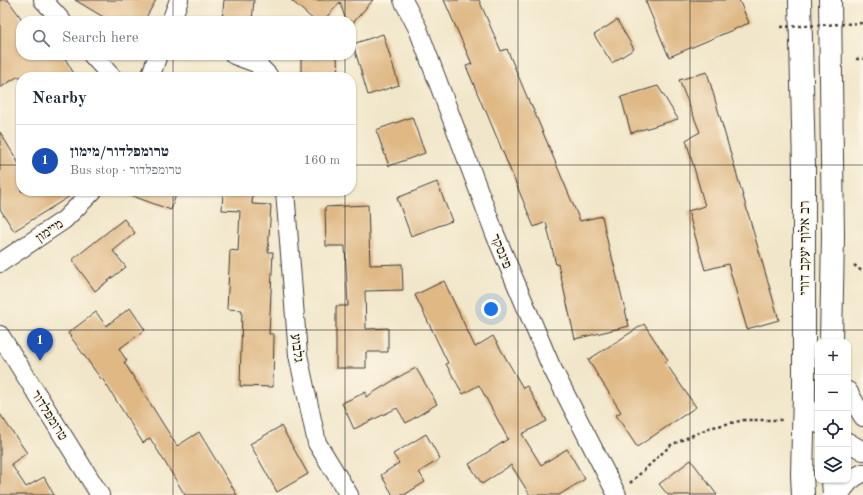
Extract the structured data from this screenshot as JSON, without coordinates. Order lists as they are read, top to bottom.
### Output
{
  "streets": {
    "main road": ["רב אלוף יעקב דורי"],
    "street": [
      "מיימון",
      "פינסקר",
      "גלבוע",
      "טרומפלדור"
    ]
  },
  "page": {
    "search": "Search here",
    "heading": "Nearby",
    "list": [
      {
        "mark": "1",
        "name": "טרומפלדור/מימון",
        "note": "Bus stop · טרומפלדור",
        "value": "160 m"
      }
    ],
    "pins": "1",
    "map_buttons": ["+", "−"]
  }
}
